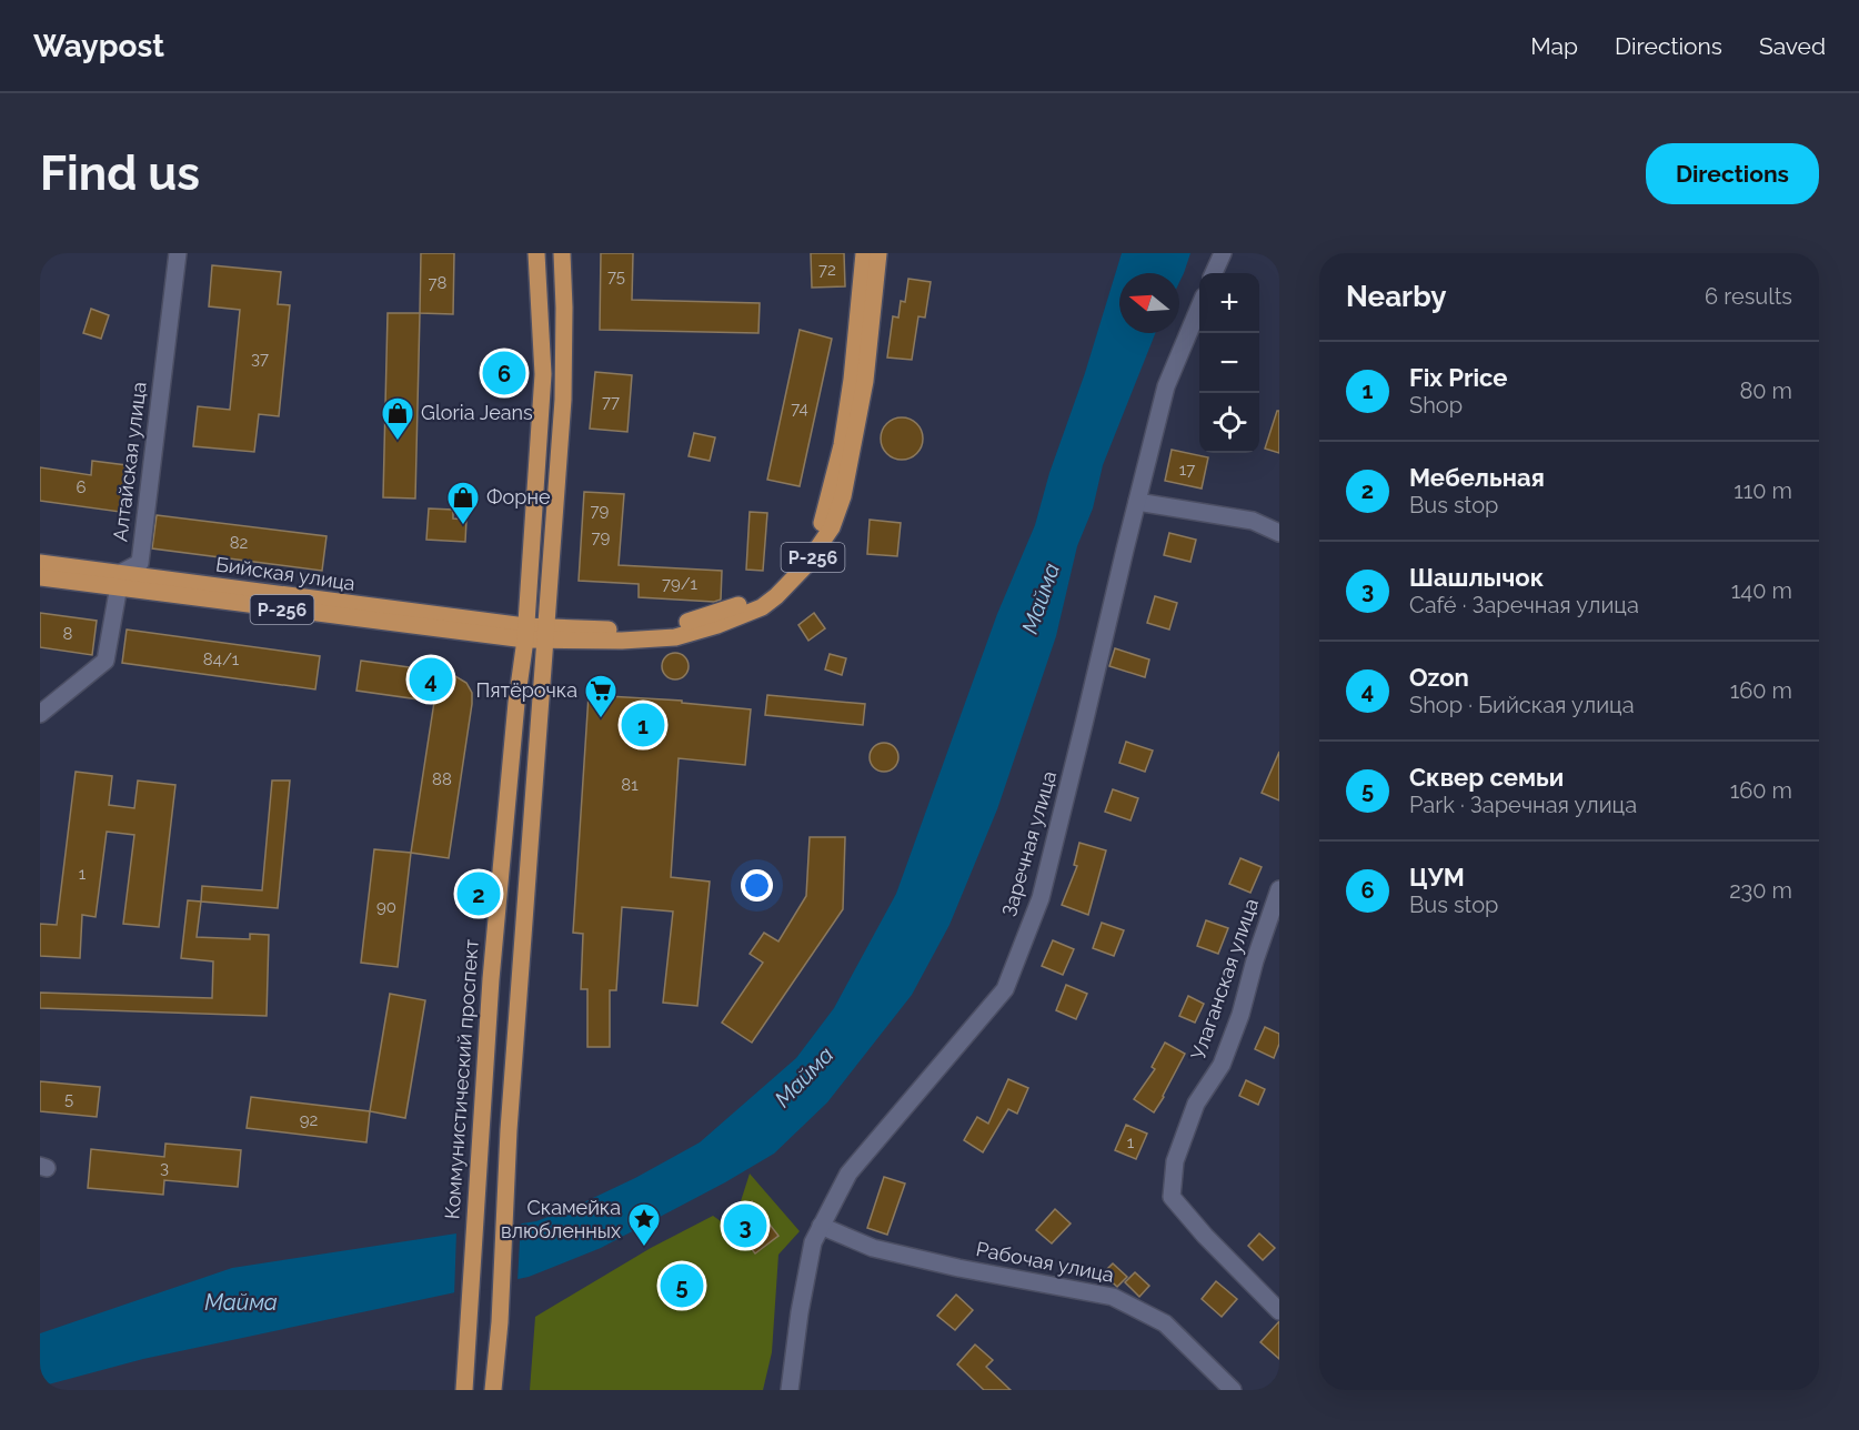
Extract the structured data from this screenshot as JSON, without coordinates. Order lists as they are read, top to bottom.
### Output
{
  "streets": {
    "main road": ["Р-256", "Бийская улица", "Коммунистический проспект"],
    "street": [
      "Алтайская улица",
      "Заречная улица",
      "Улаганская улица",
      "Рабочая улица"
    ]
  },
  "crossings": [
    ["Алтайская улица", "Бийская улица"],
    ["Р-256", "Бийская улица"],
    ["Р-256", "Коммунистический проспект"],
    ["Бийская улица", "Коммунистический проспект"],
    ["Заречная улица", "Рабочая улица"]
  ],
  "water": ["Майма"],
  "places": {
    "shop": ["Gloria Jeans", "Форне"],
    "supermarket": ["Пятёрочка"],
    "place": ["Скамейка влюбленных"]
  },
  "house_numbers": [
    "72",
    "75",
    "78",
    "37",
    "77",
    "74",
    "17",
    "6",
    "79",
    "79",
    "82",
    "79/1",
    "8",
    "84/1",
    "88",
    "81",
    "1",
    "90",
    "5",
    "92",
    "1",
    "3"
  ],
  "north": "left",
  "page": {
    "header": "Waypost",
    "nav": ["Map", "Directions", "Saved"],
    "buttons": "Directions",
    "title": "Find us",
    "heading": ["Nearby", "6 results"],
    "map_buttons": ["+", "−"],
    "list": [
      {
        "mark": "1",
        "name": "Fix Price",
        "note": "Shop",
        "value": "80 m"
      },
      {
        "mark": "2",
        "name": "Мебельная",
        "note": "Bus stop",
        "value": "110 m"
      },
      {
        "mark": "3",
        "name": "Шашлычок",
        "note": "Café · Заречная улица",
        "value": "140 m"
      },
      {
        "mark": "4",
        "name": "Ozon",
        "note": "Shop · Бийская улица",
        "value": "160 m"
      },
      {
        "mark": "5",
        "name": "Сквер семьи",
        "note": "Park · Заречная улица",
        "value": "160 m"
      },
      {
        "mark": "6",
        "name": "ЦУМ",
        "note": "Bus stop",
        "value": "230 m"
      }
    ],
    "pins": [
      "6",
      "4",
      "1",
      "2",
      "3",
      "5"
    ]
  }
}
